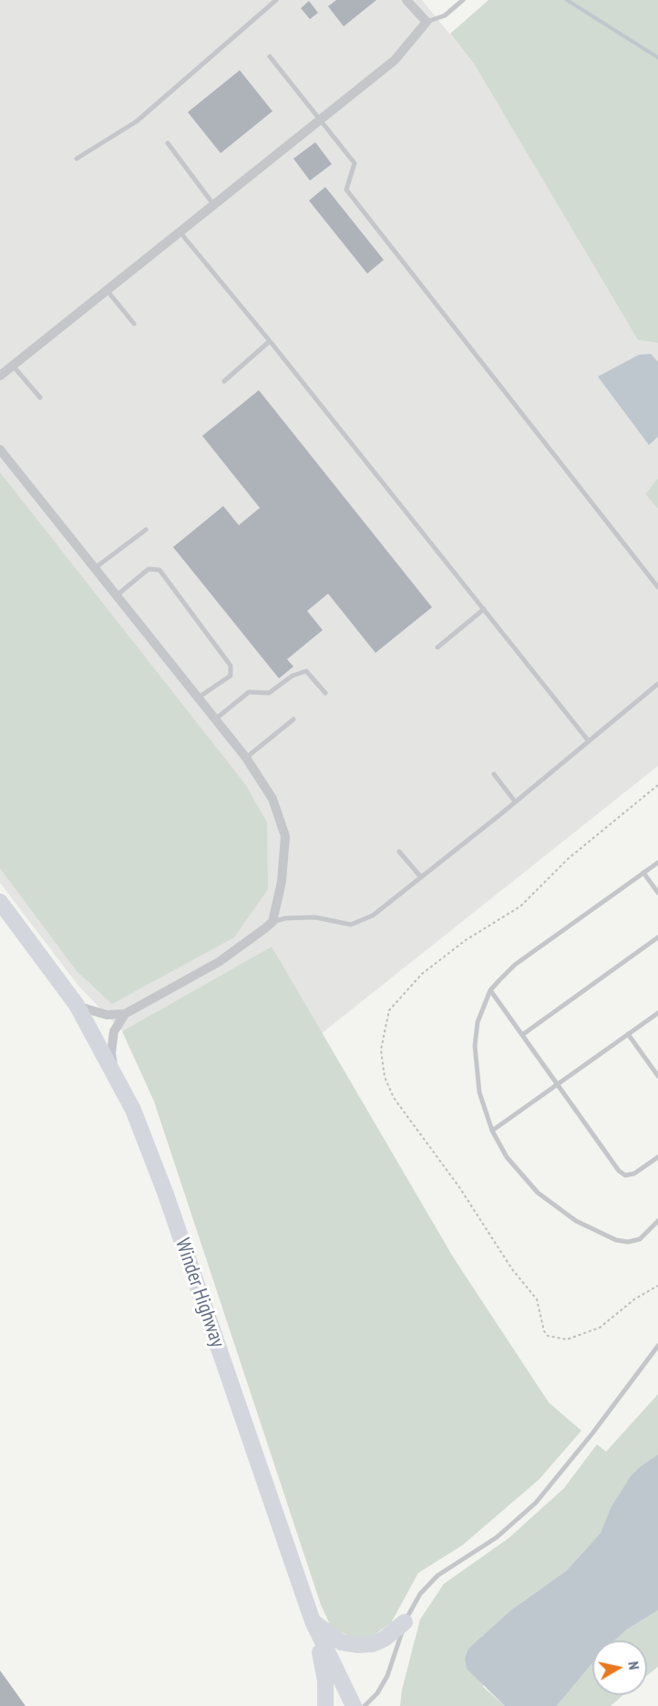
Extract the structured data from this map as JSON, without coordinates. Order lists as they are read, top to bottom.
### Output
{
  "streets": {
    "main road": ["Winder Highway"]
  },
  "north": "right"
}
